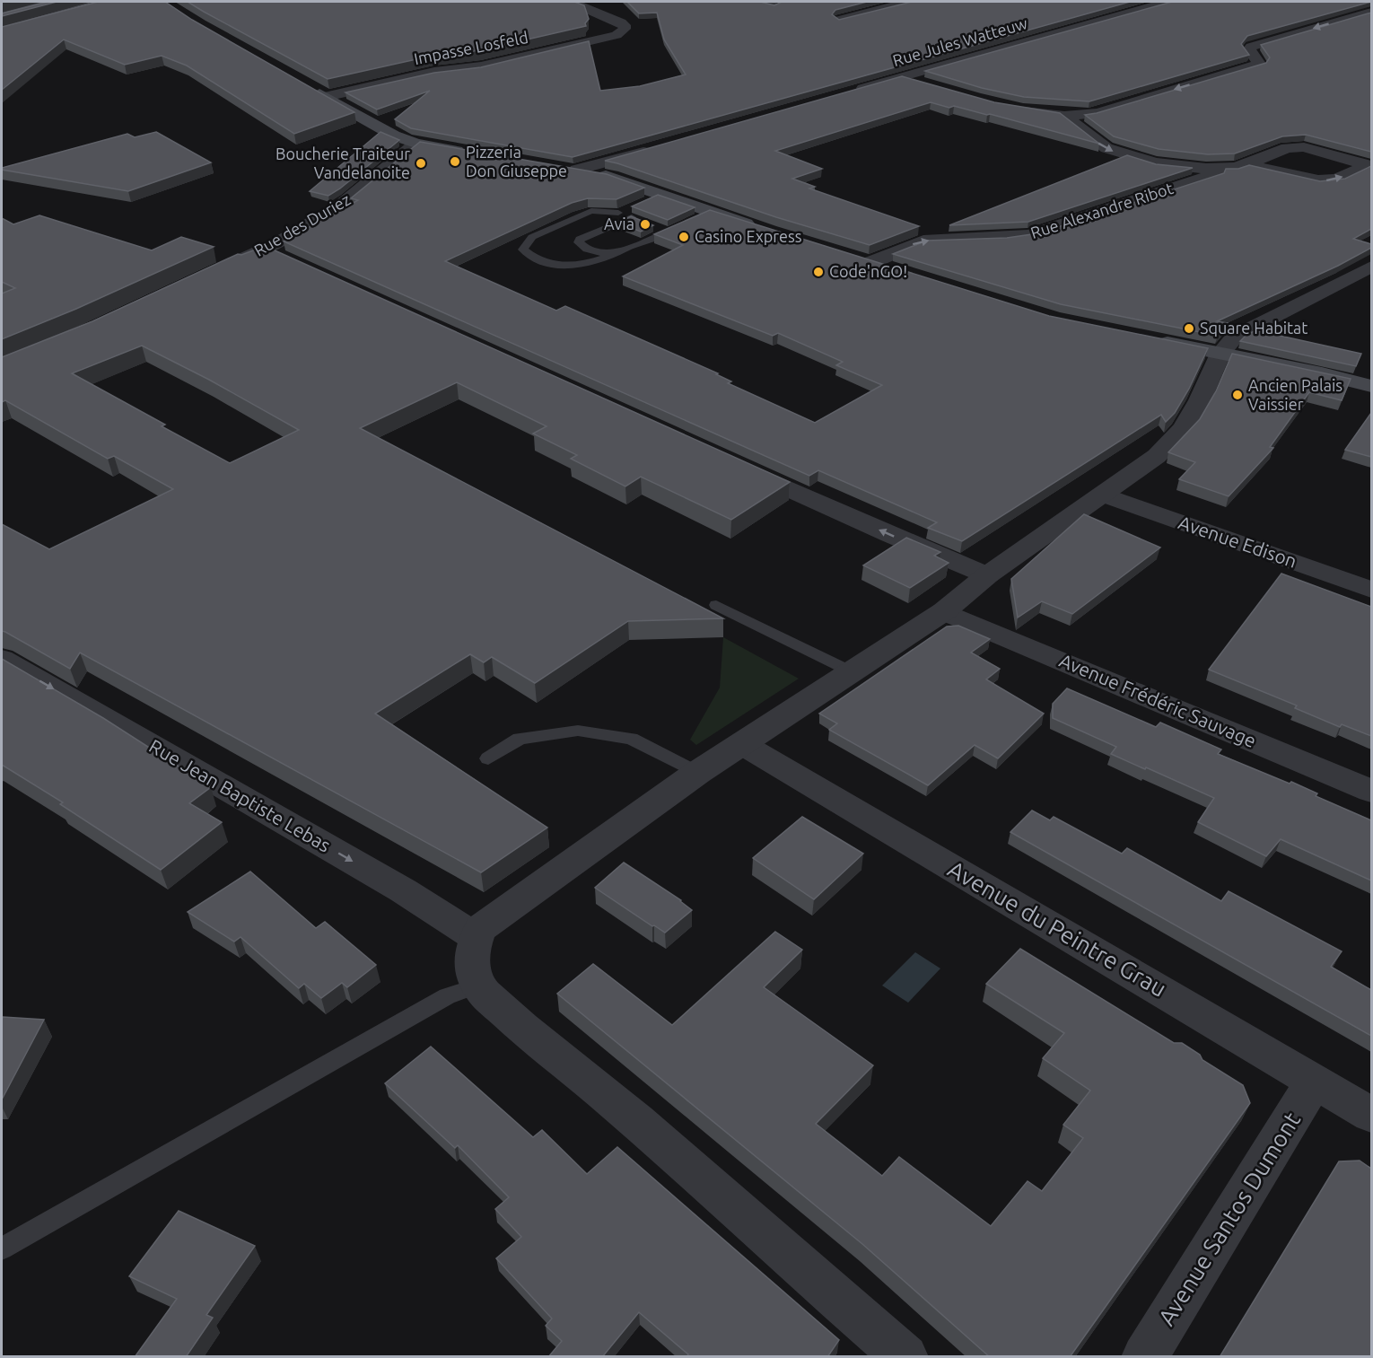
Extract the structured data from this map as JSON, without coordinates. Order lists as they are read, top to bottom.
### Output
{
  "streets": {
    "street": [
      "Rue Jules Watteuw",
      "Impasse Losfeld",
      "Rue Alexandre Ribot",
      "Rue des Duriez",
      "Avenue Edison",
      "Avenue Frédéric Sauvage",
      "Rue Jean Baptiste Lebas",
      "Avenue du Peintre Grau",
      "Avenue Santos Dumont"
    ]
  },
  "crossings": [
    ["Avenue du Peintre Grau", "Avenue Santos Dumont"]
  ],
  "one_way": ["Rue Jean Baptiste Lebas"],
  "places": [
    "Pizzeria Don Giuseppe",
    "Boucherie Traiteur Vandelanoite",
    "Avia",
    "Casino Express",
    "Code'nGO!",
    "Square Habitat",
    "Ancien Palais Vaissier"
  ]
}
